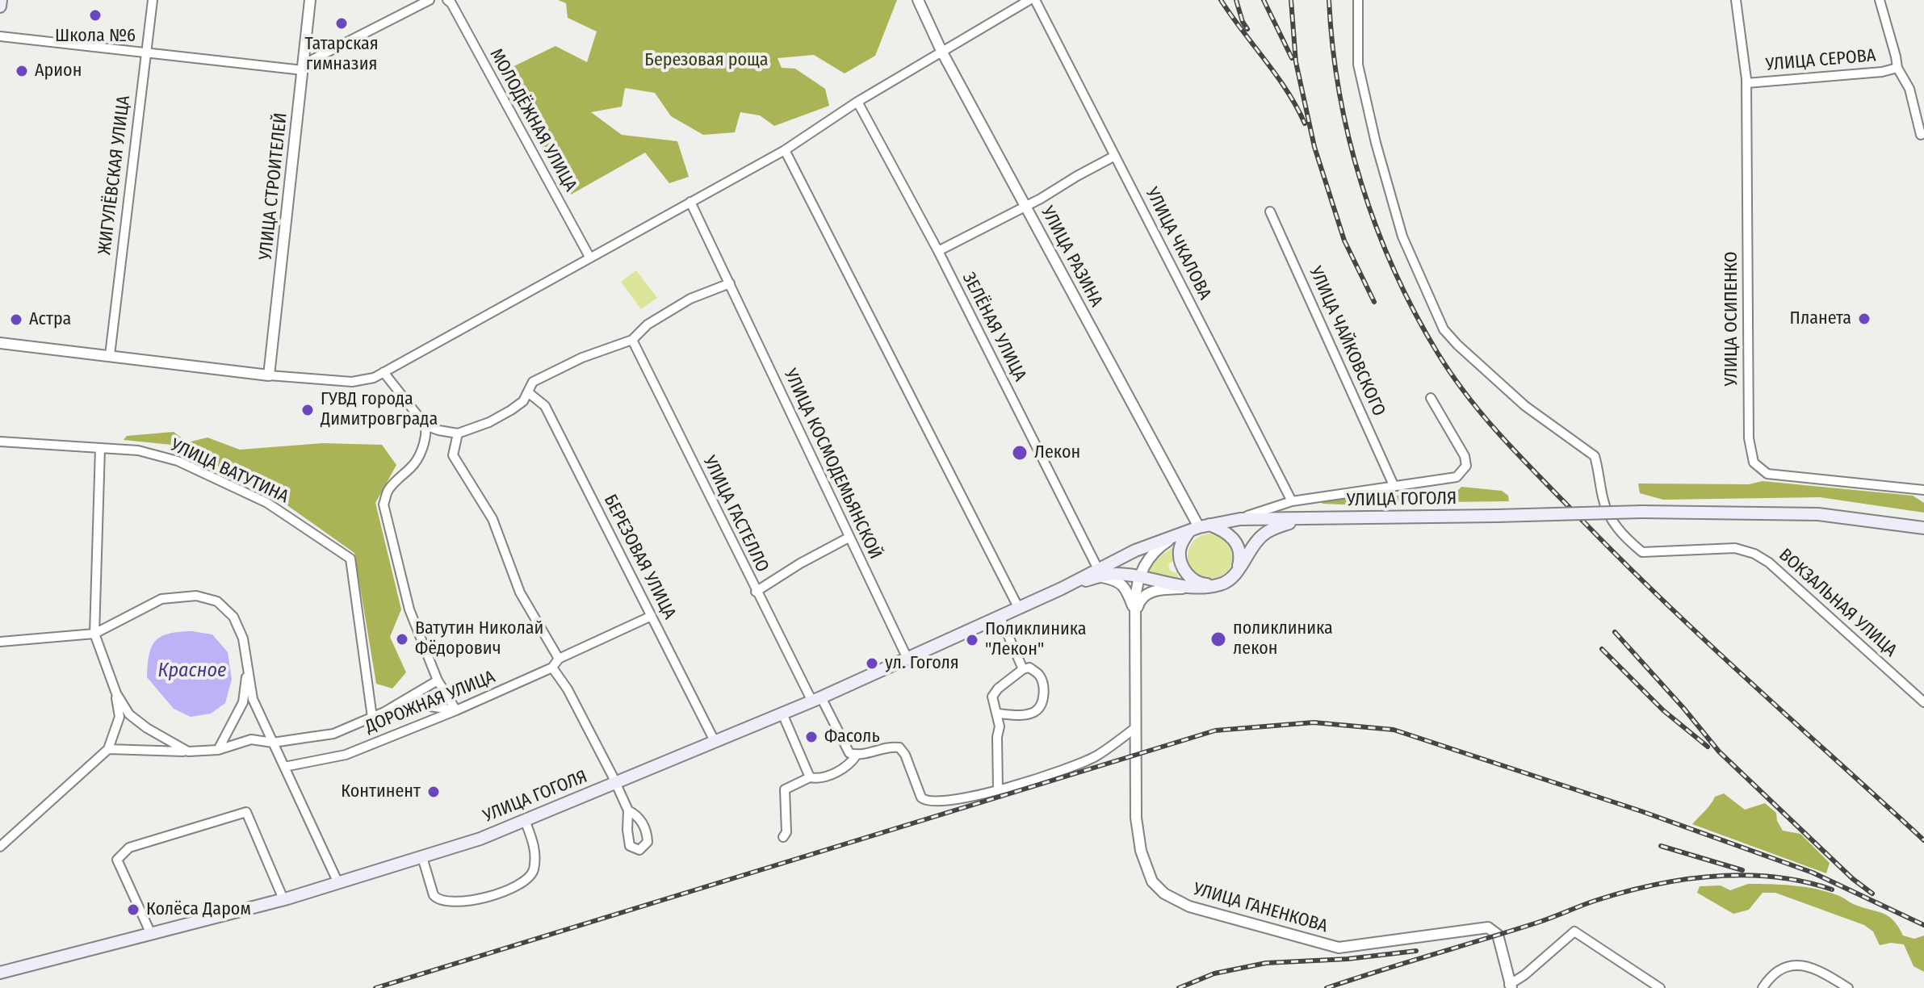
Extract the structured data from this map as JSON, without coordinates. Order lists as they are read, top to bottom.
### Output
{
  "streets": {
    "main road": ["УЛИЦА ГОГОЛЯ"],
    "street": [
      "УЛИЦА СЕРОВА",
      "МОЛОДЁЖНАЯ УЛИЦА",
      "ЖИГУЛЁВСКАЯ УЛИЦА",
      "УЛИЦА СТРОИТЕЛЕЙ",
      "УЛИЦА ЧКАЛОВА",
      "УЛИЦА РАЗИНА",
      "УЛИЦА ОСИПЕНКО",
      "ЗЕЛЁНАЯ УЛИЦА",
      "УЛИЦА ЧАЙКОВСКОГО",
      "УЛИЦА КОСМОДЕМЬЯНСКОЙ",
      "УЛИЦА ВАТУТИНА",
      "УЛИЦА ГАСТЕЛЛО",
      "БЕРЕЗОВАЯ УЛИЦА",
      "ВОКЗАЛЬНАЯ УЛИЦА",
      "ДОРОЖНАЯ УЛИЦА",
      "УЛИЦА ГАНЕНКОВА"
    ]
  },
  "crossings": [
    ["УЛИЦА СЕРОВА", "УЛИЦА ОСИПЕНКО"],
    ["ЗЕЛЁНАЯ УЛИЦА", "УЛИЦА ГОГОЛЯ"],
    ["УЛИЦА КОСМОДЕМЬЯНСКОЙ", "УЛИЦА ГОГОЛЯ"],
    ["УЛИЦА ГОГОЛЯ", "УЛИЦА ГАСТЕЛЛО"],
    ["УЛИЦА ГОГОЛЯ", "БЕРЕЗОВАЯ УЛИЦА"],
    ["БЕРЕЗОВАЯ УЛИЦА", "ДОРОЖНАЯ УЛИЦА"]
  ],
  "water": ["Красное"],
  "parks": ["Березовая роща"],
  "places": [
    "Школа №6",
    "Татарская гимназия",
    "Арион",
    "Планета",
    "Астра",
    "ГУВД города Димитровграда",
    "Лекон",
    "Ватутин Николай Фёдорович",
    "поликлиника лекон",
    "Поликлиника \"Лекон\"",
    "ул. Гоголя",
    "Фасоль",
    "Континент",
    "Колёса Даром"
  ]
}
